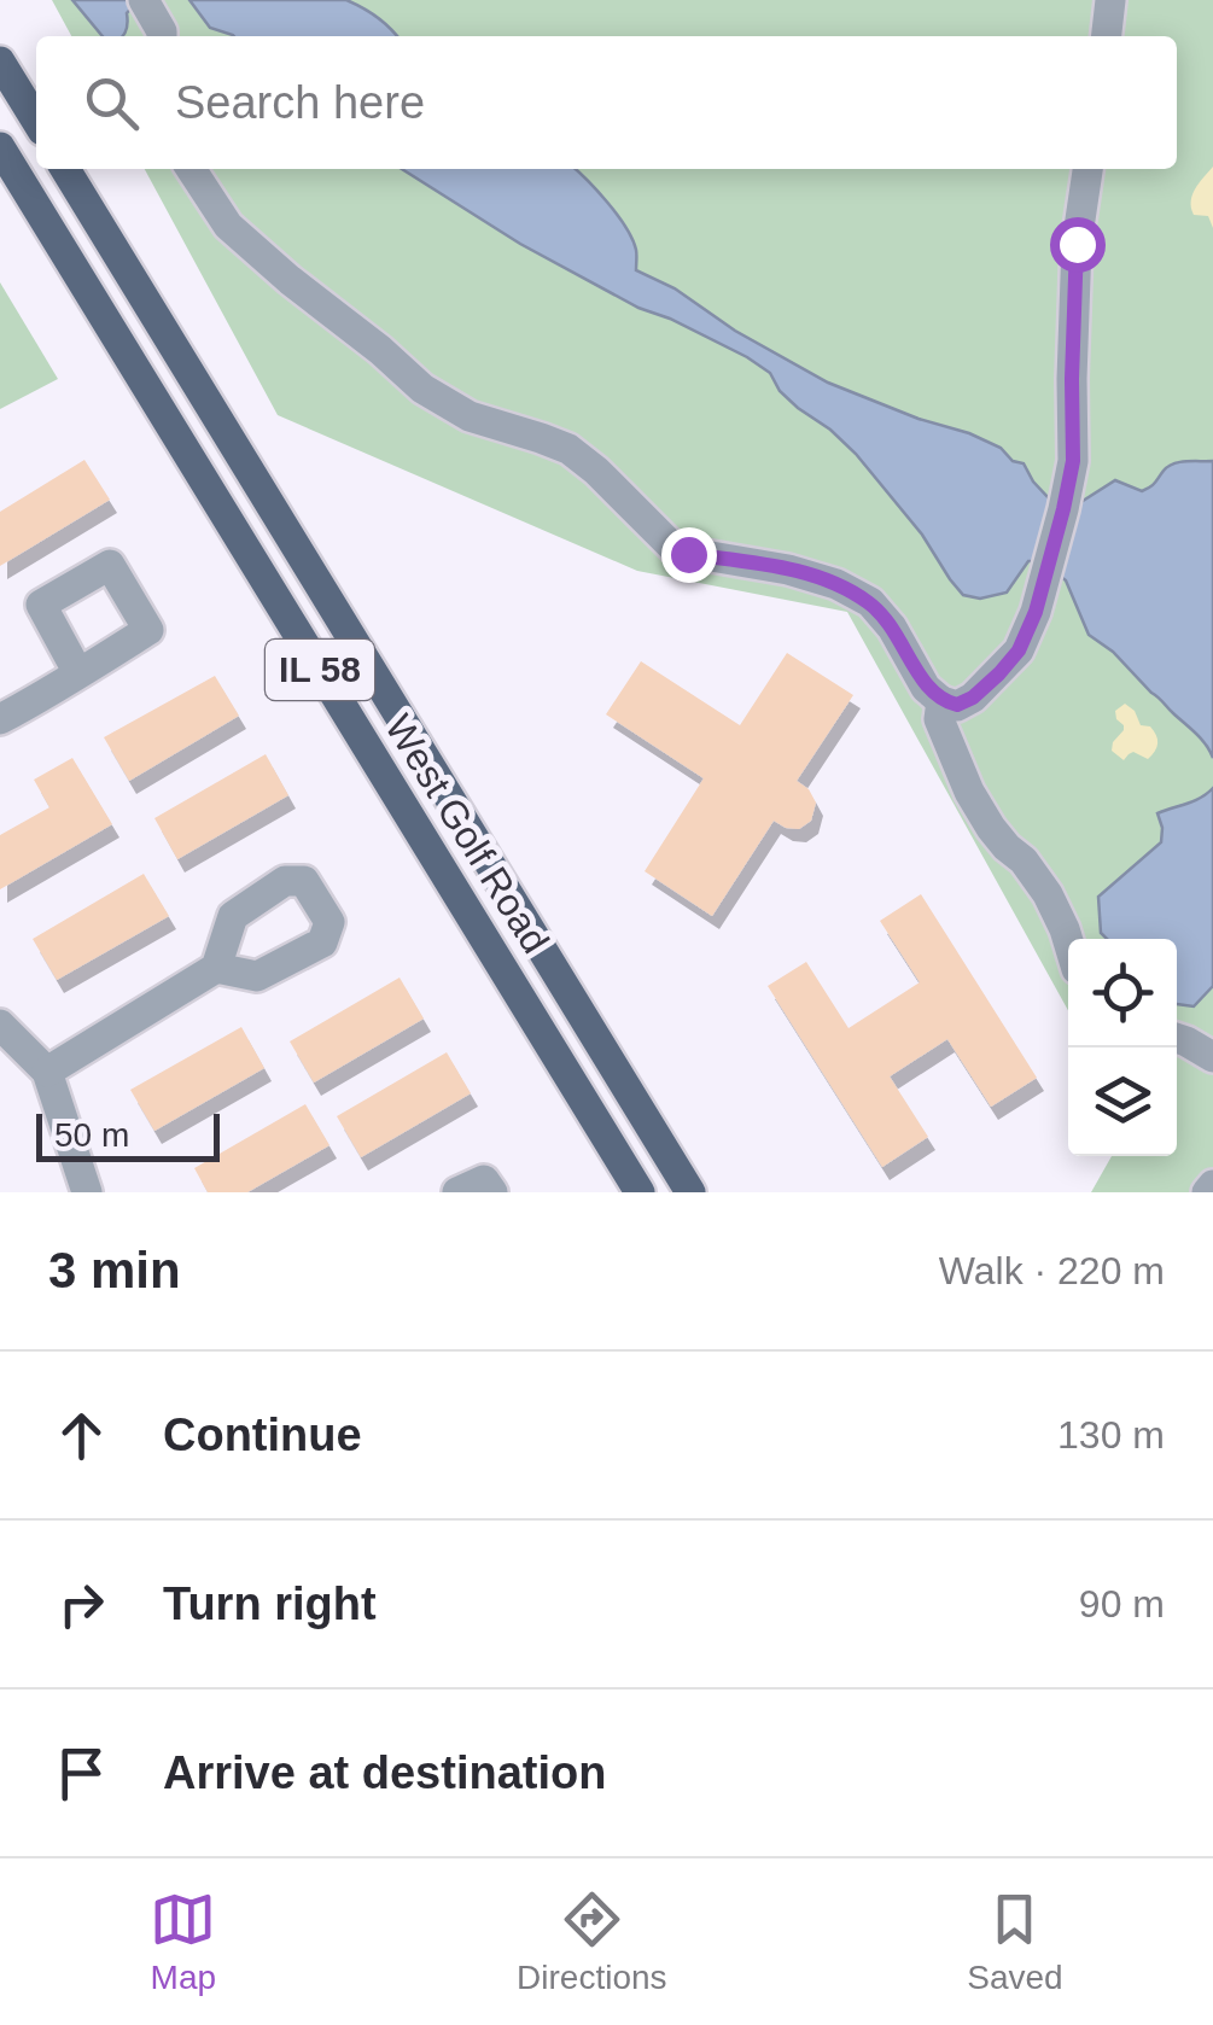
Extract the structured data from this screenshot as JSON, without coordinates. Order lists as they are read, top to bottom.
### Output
{
  "streets": {
    "main road": ["IL 58", "West Golf Road"]
  },
  "scale_bar": "50 m",
  "page": {
    "search": "Search here",
    "scale": "50 m",
    "heading": ["3 min", "Walk · 220 m"],
    "list": [
      ["Continue", "130 m"],
      ["Turn right", "90 m"],
      "Arrive at destination"
    ],
    "nav": ["Map", "Directions", "Saved"]
  }
}
